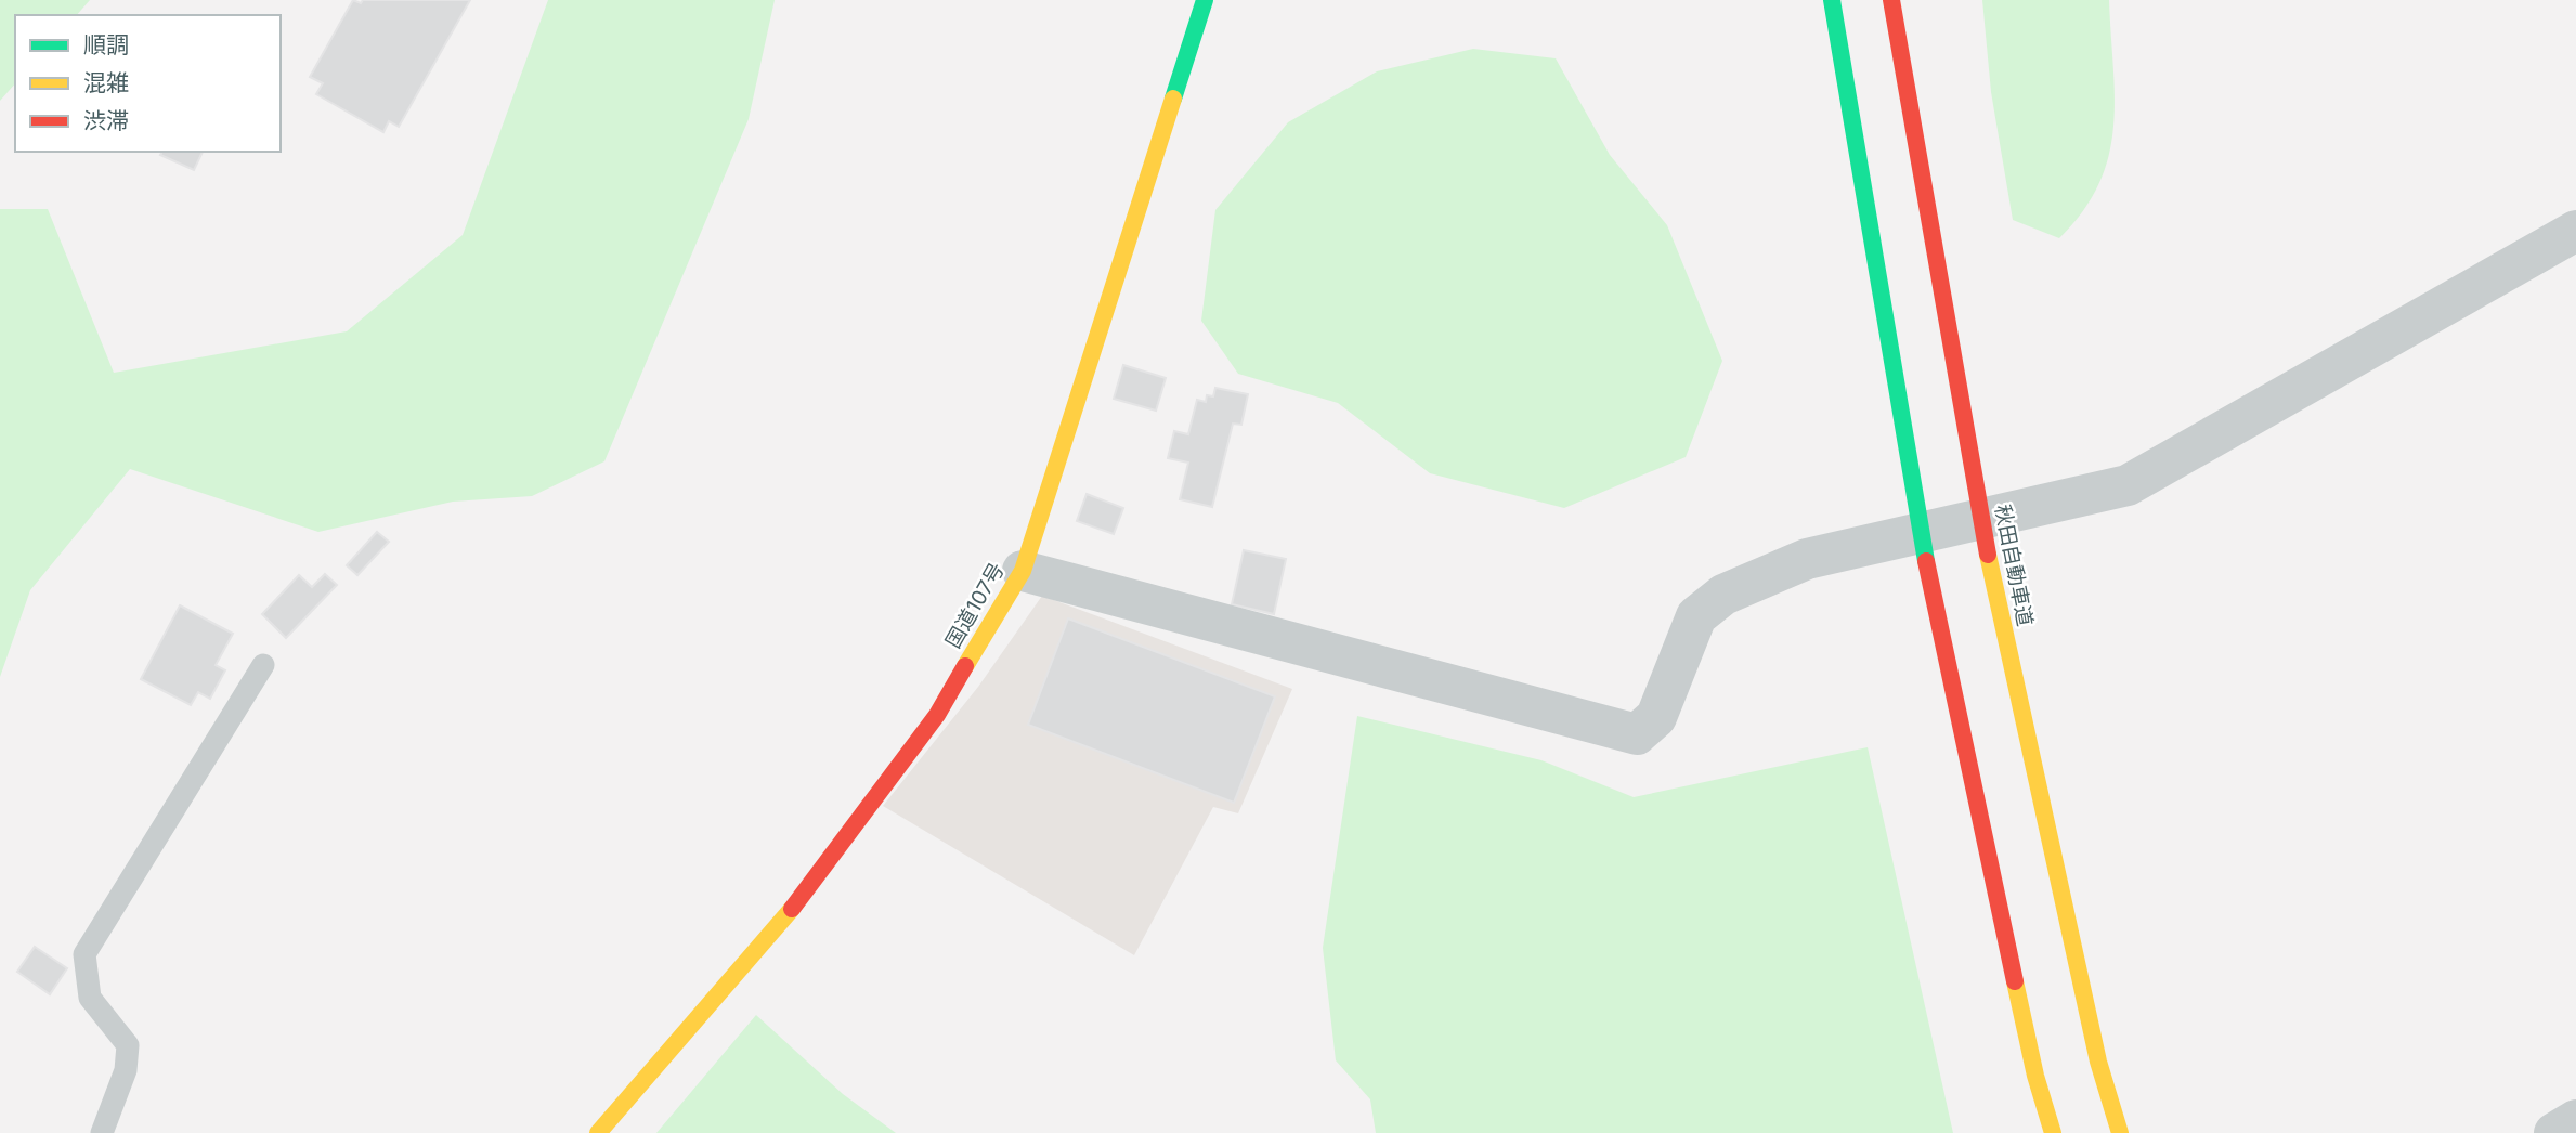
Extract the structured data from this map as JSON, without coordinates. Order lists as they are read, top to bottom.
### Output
{
  "streets": {
    "highway": ["秋田自動車道", "国道107号"]
  },
  "legend": ["順調", "混雑", "渋滞"]
}
